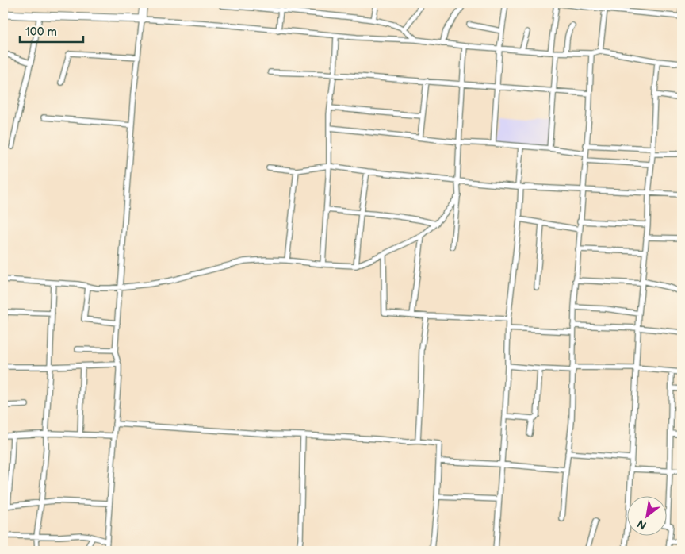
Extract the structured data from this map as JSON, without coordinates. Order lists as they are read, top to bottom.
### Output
{
  "scale_bar": "100 m",
  "north": "bottom left"
}
